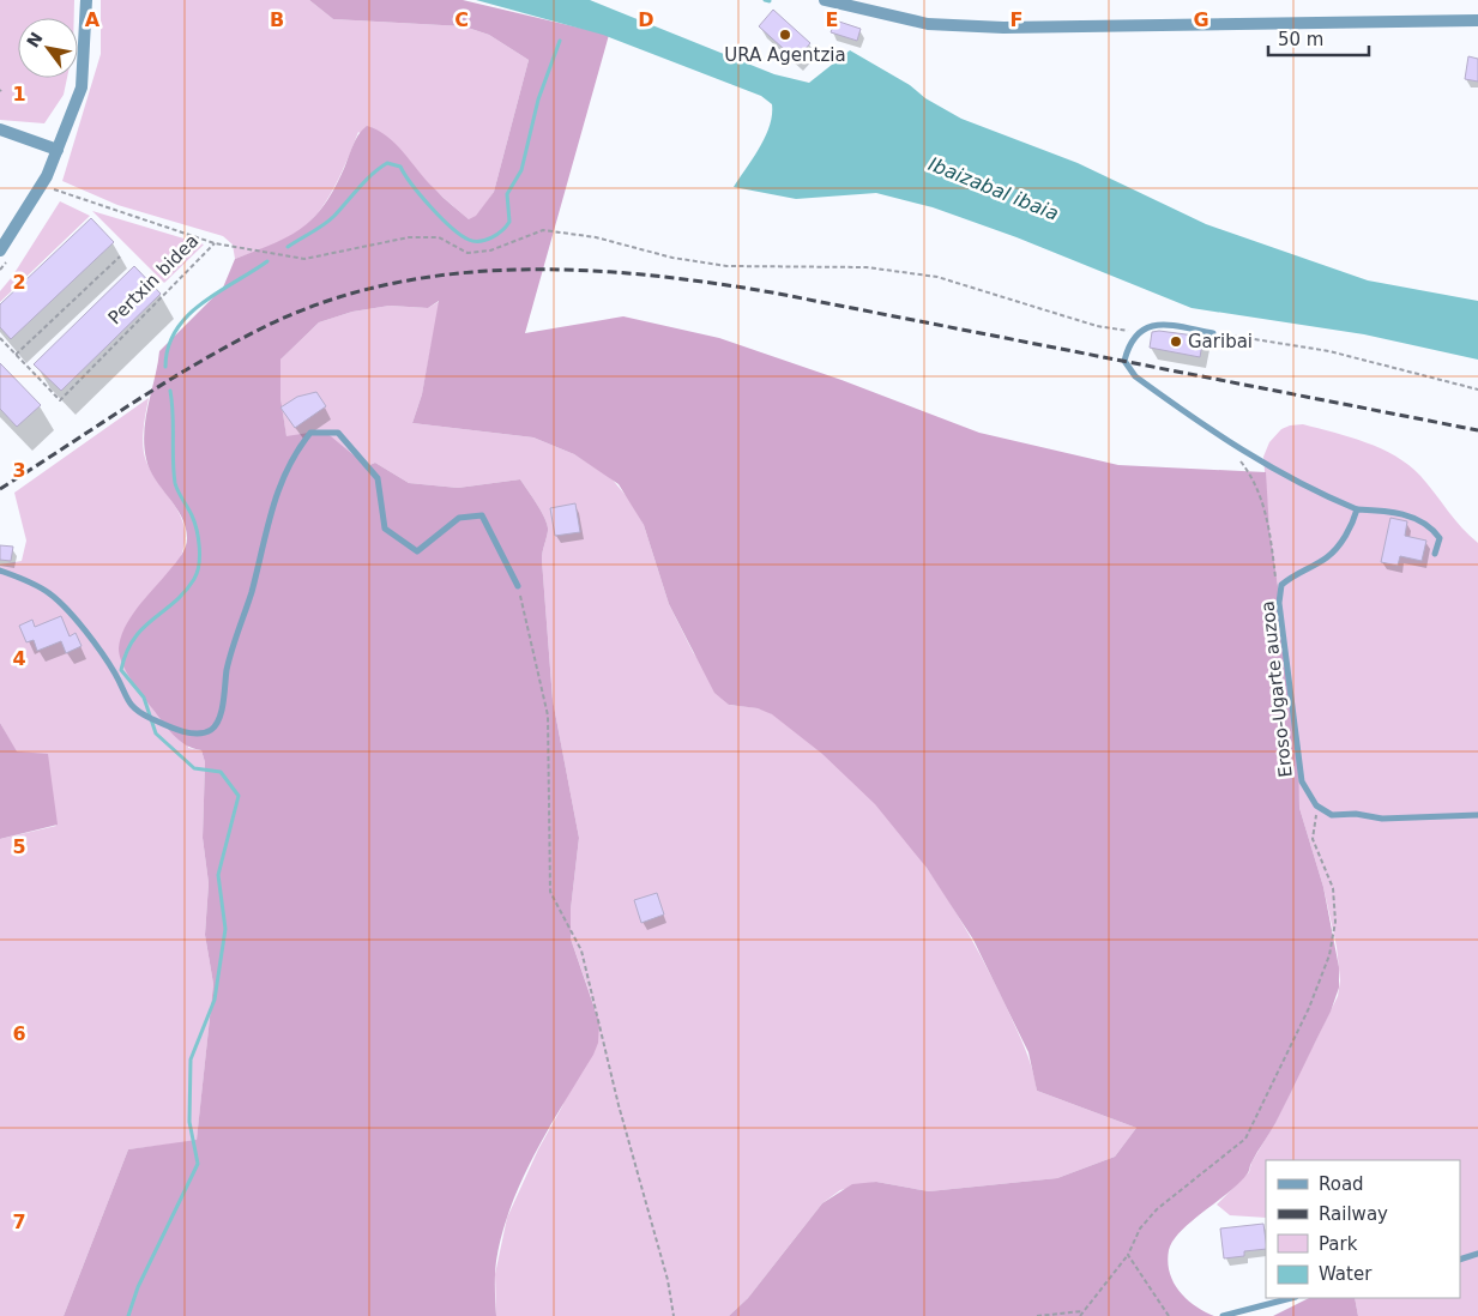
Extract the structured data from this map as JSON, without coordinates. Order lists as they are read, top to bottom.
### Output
{
  "streets": {
    "lane": ["Eroso-Ugarte auzoa"],
    "path": ["Pertxin bidea"]
  },
  "water": ["Ibaizabal ibaia"],
  "places": ["URA Agentzia", "Garibai"],
  "legend": [
    "Road",
    "Railway",
    "Park",
    "Water"
  ],
  "scale_bar": "50 m",
  "north": "top left",
  "grid": {
    "columns": [
      "A",
      "B",
      "C",
      "D",
      "E",
      "F",
      "G"
    ],
    "rows": [
      "1",
      "2",
      "3",
      "4",
      "5",
      "6",
      "7"
    ]
  }
}
